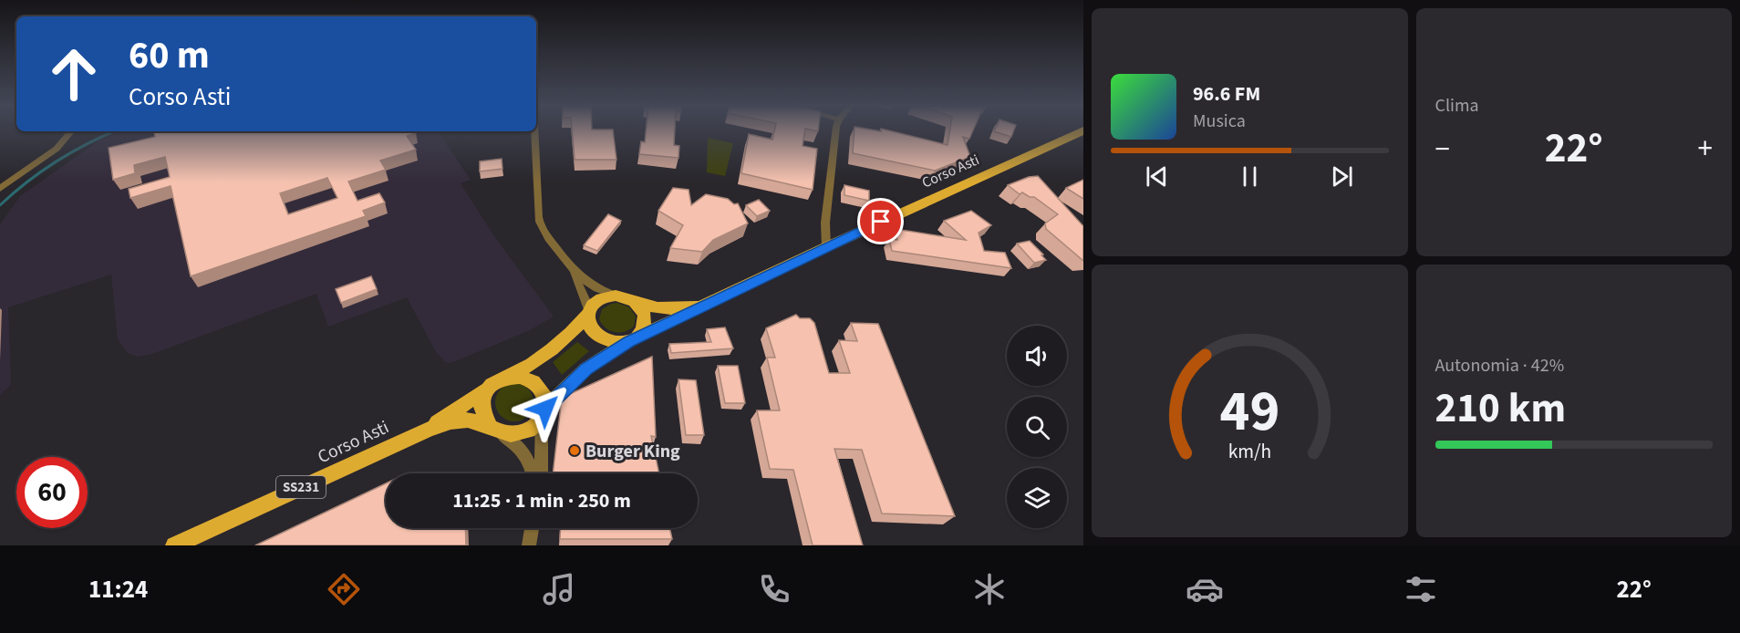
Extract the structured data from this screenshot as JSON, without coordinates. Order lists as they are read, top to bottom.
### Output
{
  "streets": {
    "main road": ["Corso Asti", "SS231"]
  },
  "crossings": [
    ["Corso Asti", "SS231"]
  ],
  "places": ["Burger King"],
  "page": {
    "tile": [
      "Clima",
      ["Autonomia · 42%", "210 km"]
    ],
    "turn": ["60 m", "Corso Asti"],
    "song": ["96.6 FM", "Musica"],
    "heat": ["−", "22°", "+"],
    "limit": "60",
    "trip": "11:25 · 1 min · 250 m",
    "tabs": ["11:24", "22°"],
    "gauge": ["49", "km/h"]
  }
}
